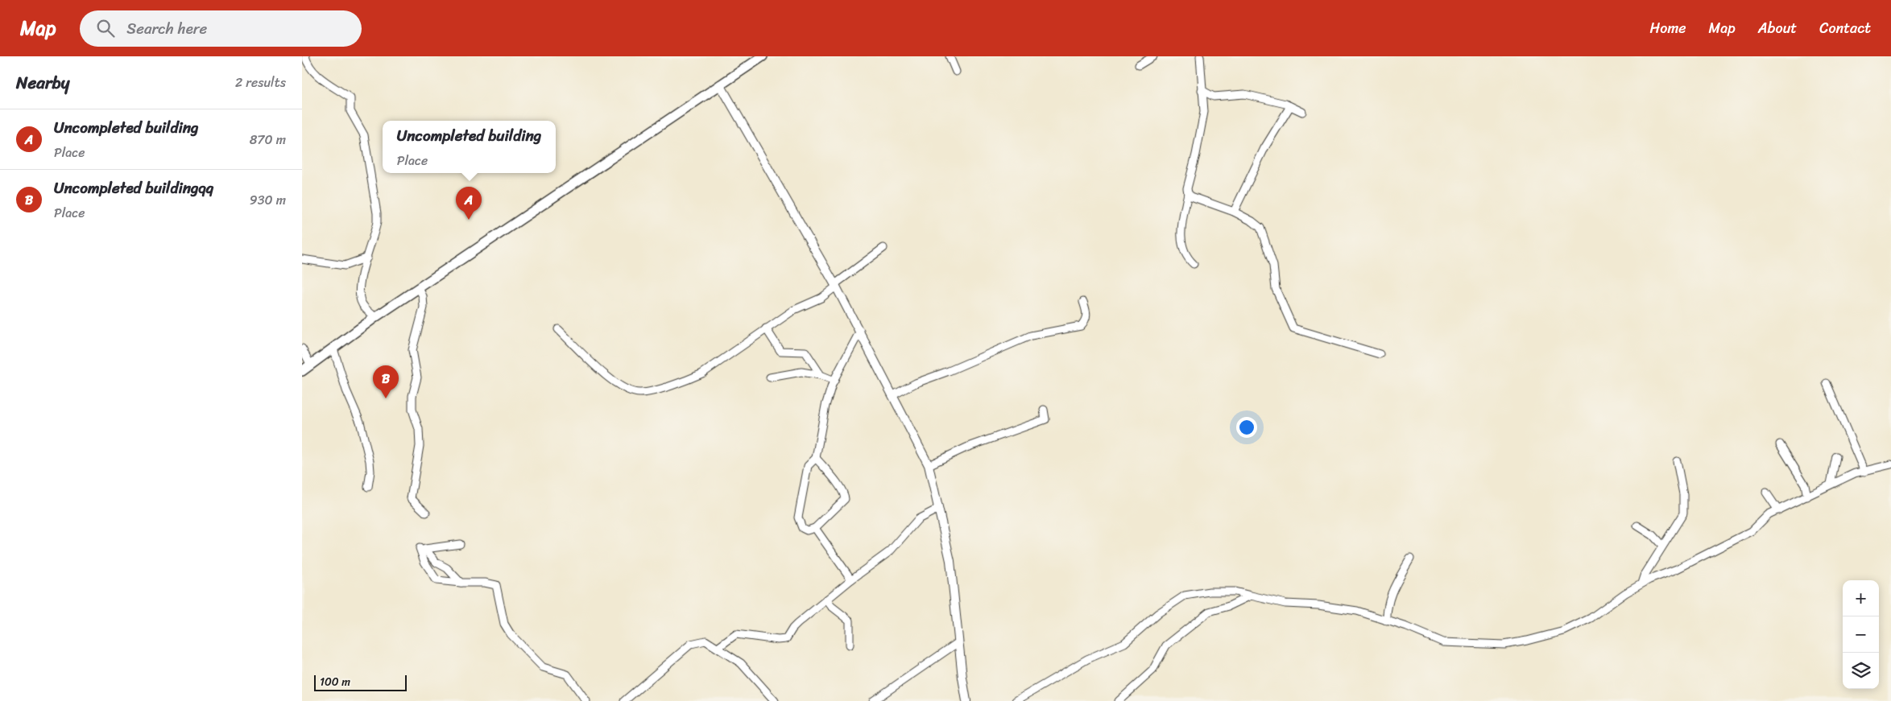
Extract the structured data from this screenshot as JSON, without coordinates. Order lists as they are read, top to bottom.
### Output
{
  "scale_bar": "100 m",
  "page": {
    "header": "Map",
    "search": "Search here",
    "nav": [
      "Home",
      "Map",
      "About",
      "Contact"
    ],
    "heading": ["Nearby", "2 results"],
    "list": [
      {
        "mark": "A",
        "name": "Uncompleted building",
        "note": "Place",
        "value": "870 m"
      },
      {
        "mark": "B",
        "name": "Uncompleted buildingqq",
        "note": "Place",
        "value": "930 m"
      }
    ],
    "popup": ["Uncompleted building", "Place"],
    "pins": ["A", "B"],
    "map_buttons": ["+", "−"],
    "scale": "100 m"
  }
}
